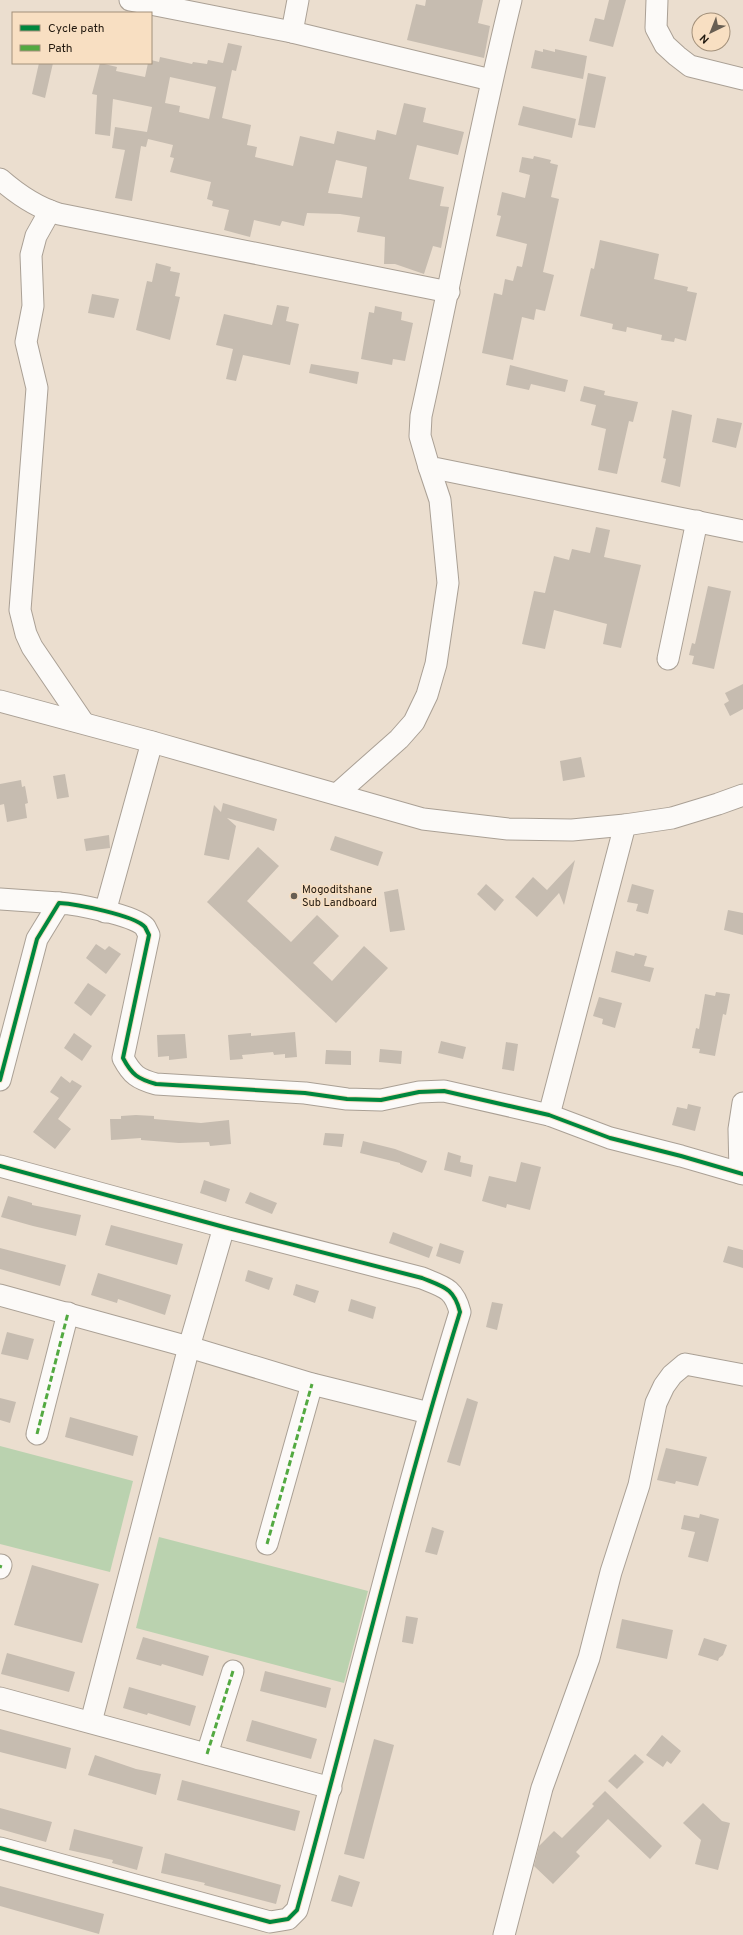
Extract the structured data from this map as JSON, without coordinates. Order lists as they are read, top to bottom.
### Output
{
  "places": ["Mogoditshane Sub Landboard"],
  "legend": ["Cycle path", "Path"],
  "north": "bottom left"
}
